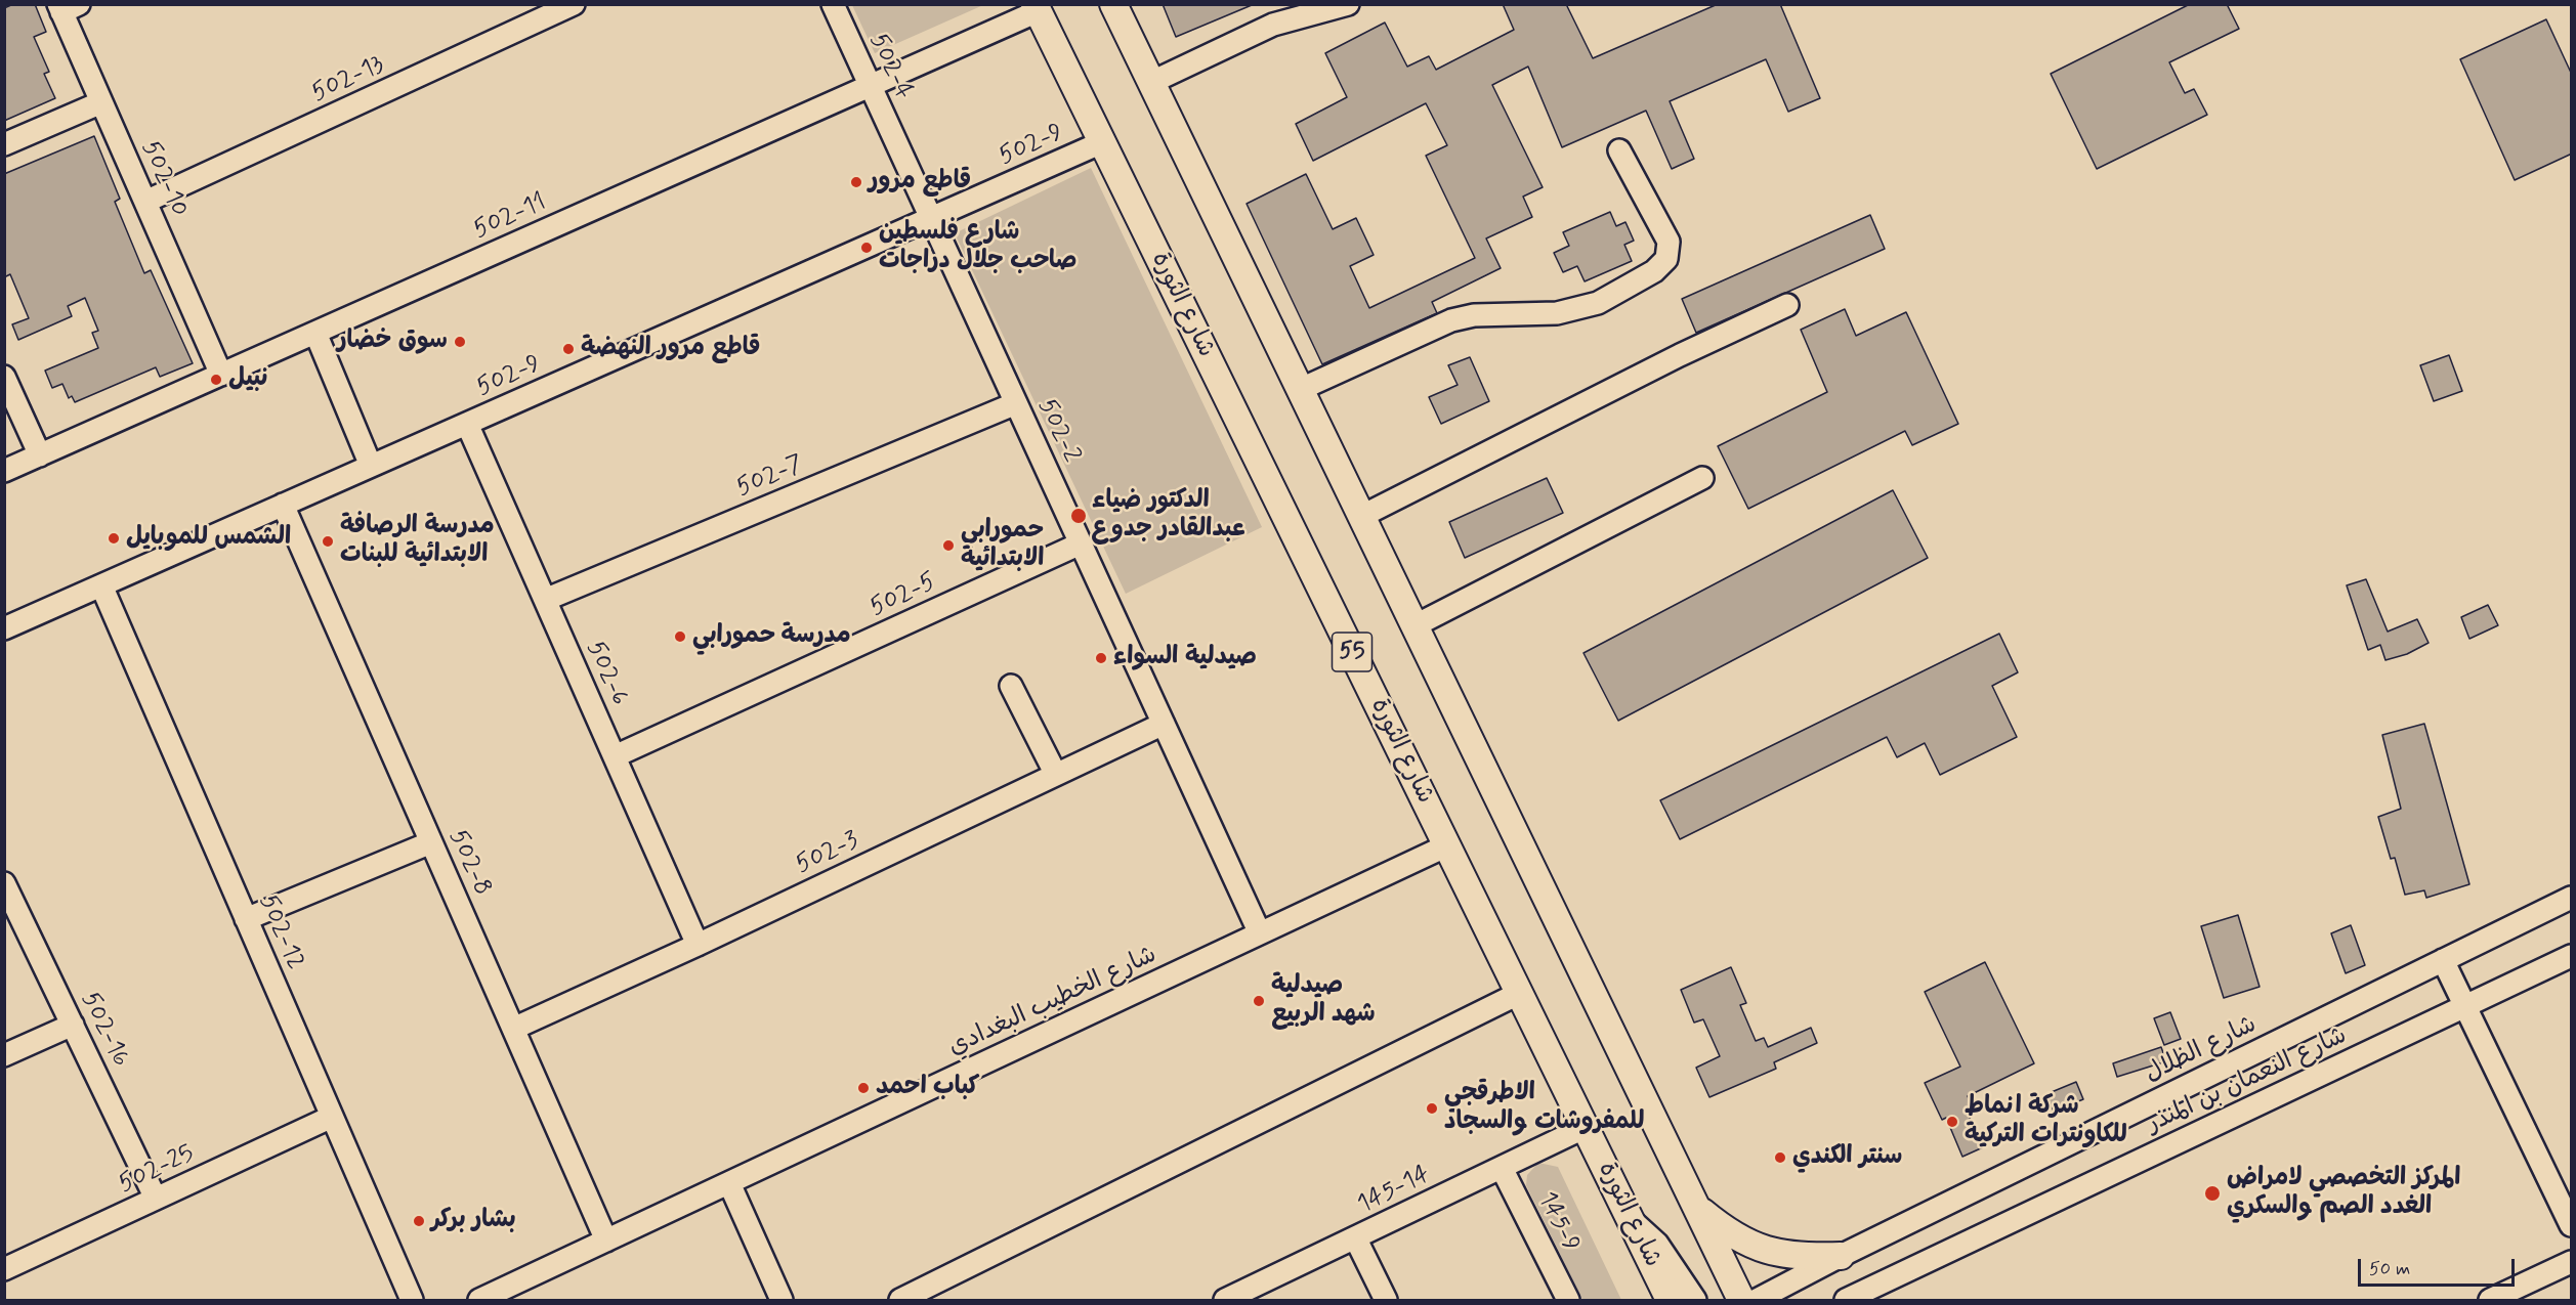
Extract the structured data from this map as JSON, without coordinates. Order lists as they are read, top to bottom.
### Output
{
  "streets": {
    "main road": ["شارع الثورة", "55"],
    "street": [
      "502-4",
      "502-13",
      "502-9",
      "502-10",
      "502-11",
      "502-2",
      "502-7",
      "502-5",
      "502-6",
      "502-3",
      "502-8",
      "502-12",
      "شارع الخطيب البغدادي",
      "502-16",
      "شارع الظلال",
      "شارع النعمان بن المنذر",
      "502-25",
      "145-14",
      "145-9"
    ]
  },
  "crossings": [
    ["502-4", "502-11"],
    ["502-4", "502-2"],
    ["502-13", "502-10"],
    ["502-9", "شارع الثورة"],
    ["502-9", "502-2"],
    ["502-9", "502-6"],
    ["502-9", "502-8"],
    ["502-9", "502-12"],
    ["502-10", "502-11"],
    ["502-11", "شارع الثورة"],
    ["شارع الثورة", "شارع الخطيب البغدادي"],
    ["شارع الثورة", "145-14"],
    ["502-2", "502-7"],
    ["502-2", "502-5"],
    ["502-2", "502-3"],
    ["502-2", "شارع الخطيب البغدادي"],
    ["502-7", "502-6"],
    ["502-5", "502-6"],
    ["502-6", "502-3"],
    ["502-3", "502-8"],
    ["502-8", "شارع الخطيب البغدادي"],
    ["502-12", "502-25"],
    ["502-16", "502-25"],
    ["145-14", "145-9"]
  ],
  "places": [
    "قاطع مرور",
    "شارع فلسطين صاحب جلال دراجات",
    "سوق خضار",
    "قاطع مرور النهضة",
    "نبيل",
    "الدكتور ضياء عبدالقادر جدوع",
    "الشمس للموبايل",
    "مدرسة الرصافة الابتدائية للبنات",
    "حمورابي الابتدائية",
    "مدرسة حمورابي",
    "صيدلية السواء",
    "صيدلية شهد الربيع",
    "كباب احمد",
    "الاطرقجي للمفروشات والسجاد",
    "شركة انماط للكاونترات التركية",
    "سنتر الكندي",
    "المركز التخصصي لامراض الغدد الصم والسكري",
    "بشار بركر"
  ],
  "scale_bar": "50 m"
}
